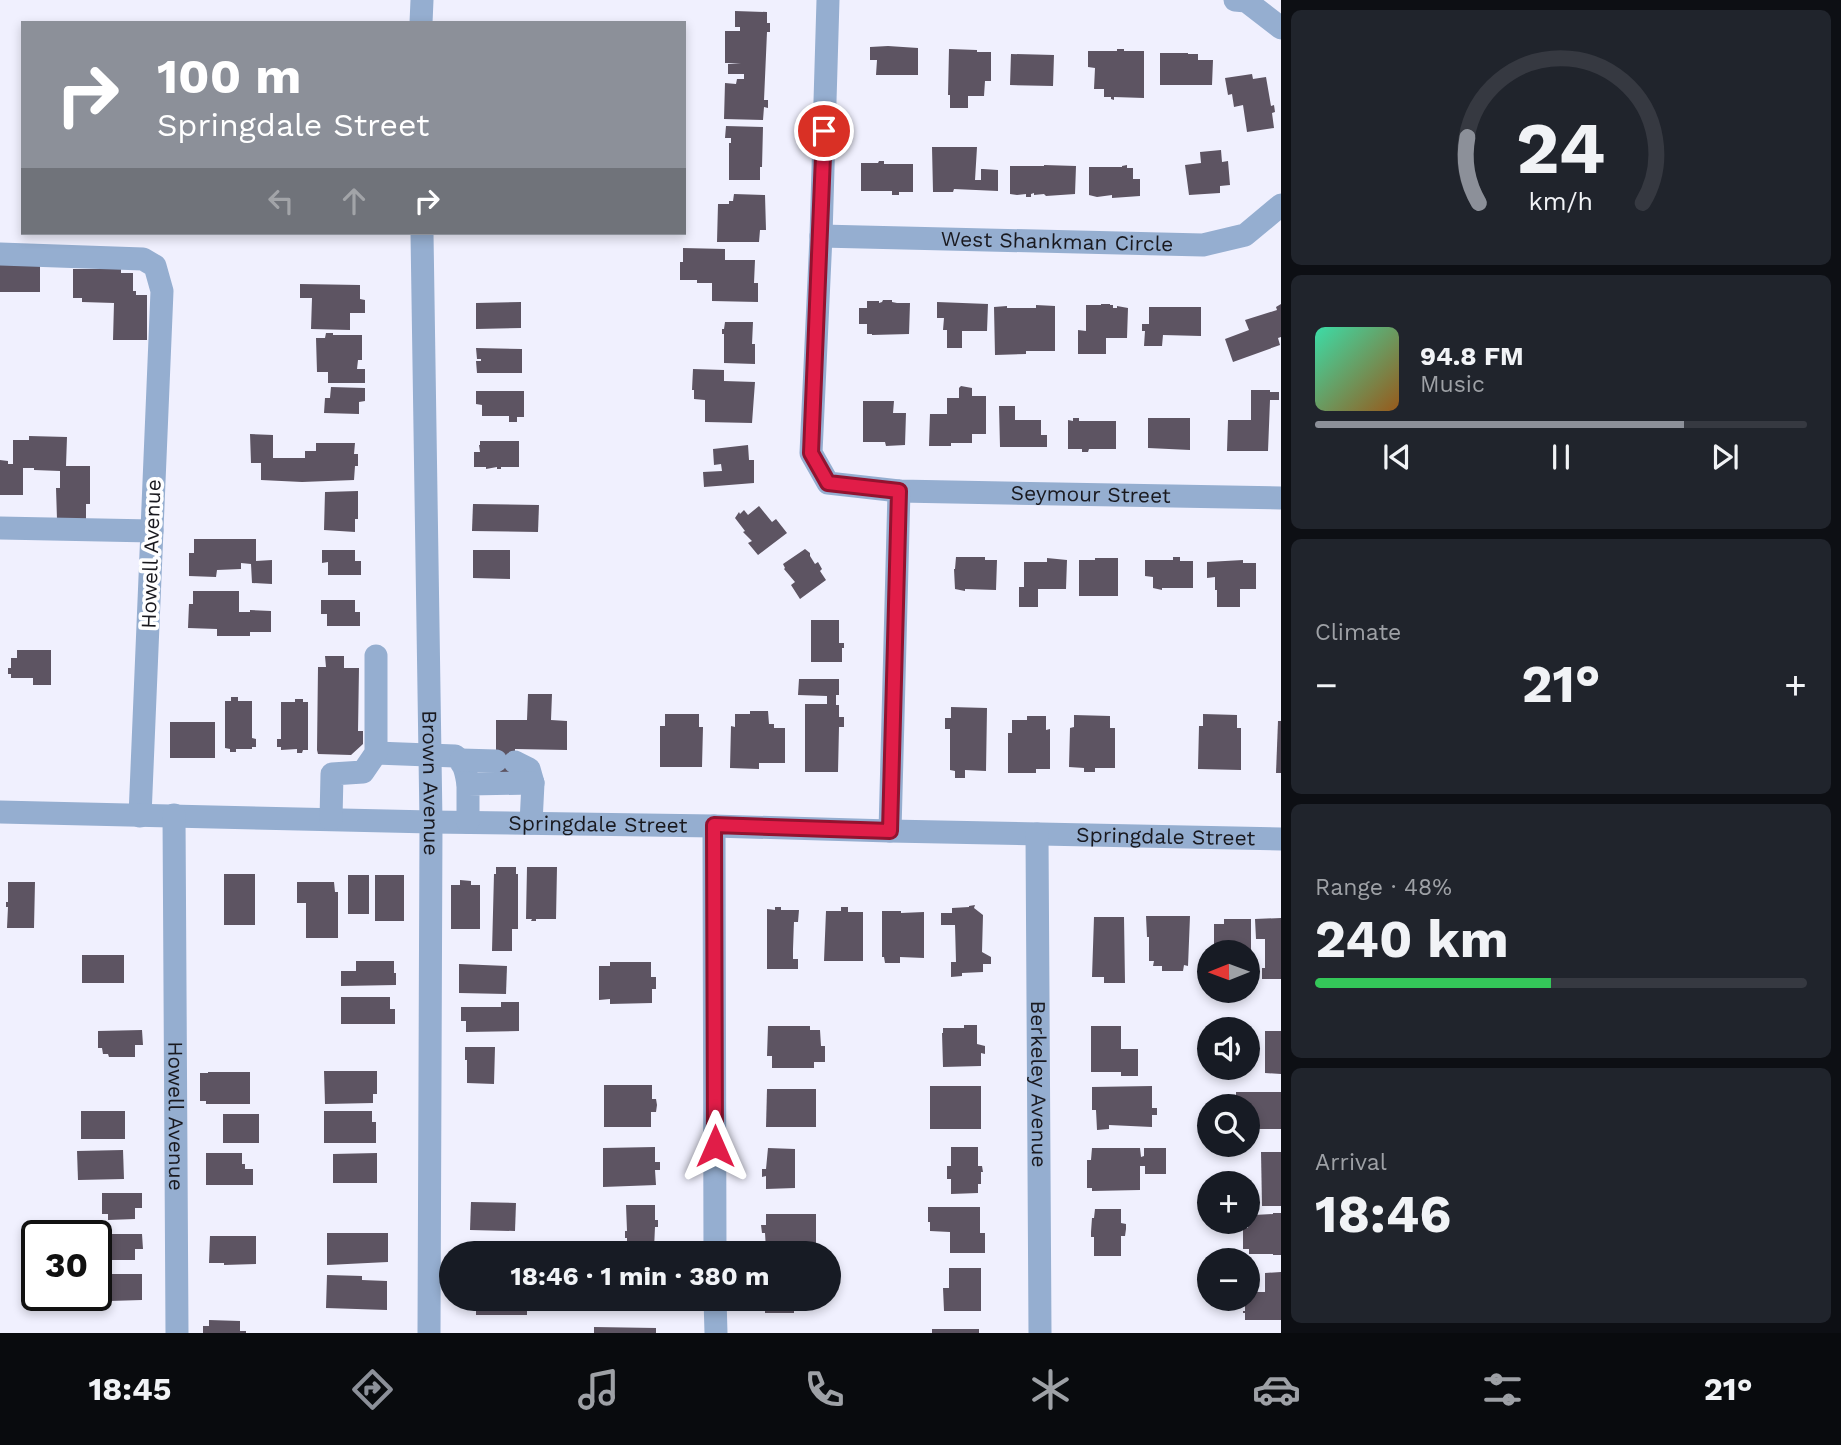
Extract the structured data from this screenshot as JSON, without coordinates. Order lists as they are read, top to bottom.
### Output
{
  "streets": {
    "street": [
      "West Shankman Circle",
      "Seymour Street",
      "Howell Avenue",
      "Brown Avenue",
      "Springdale Street",
      "Berkeley Avenue"
    ]
  },
  "crossings": [
    ["West Shankman Circle", "Seymour Street"],
    ["Howell Avenue", "Springdale Street"],
    ["Brown Avenue", "Springdale Street"],
    ["Springdale Street", "Berkeley Avenue"]
  ],
  "north": "left",
  "page": {
    "turn": ["100 m", "Springdale Street"],
    "song": ["94.8 FM", "Music"],
    "tile": [
      "Climate",
      ["Range · 48%", "240 km"],
      ["Arrival", "18:46"]
    ],
    "heat": ["−", "21°", "+"],
    "map_buttons": ["+", "−"],
    "limit": "30",
    "trip": "18:46 · 1 min · 380 m",
    "tabs": ["18:45", "21°"],
    "gauge": ["24", "km/h"]
  }
}
